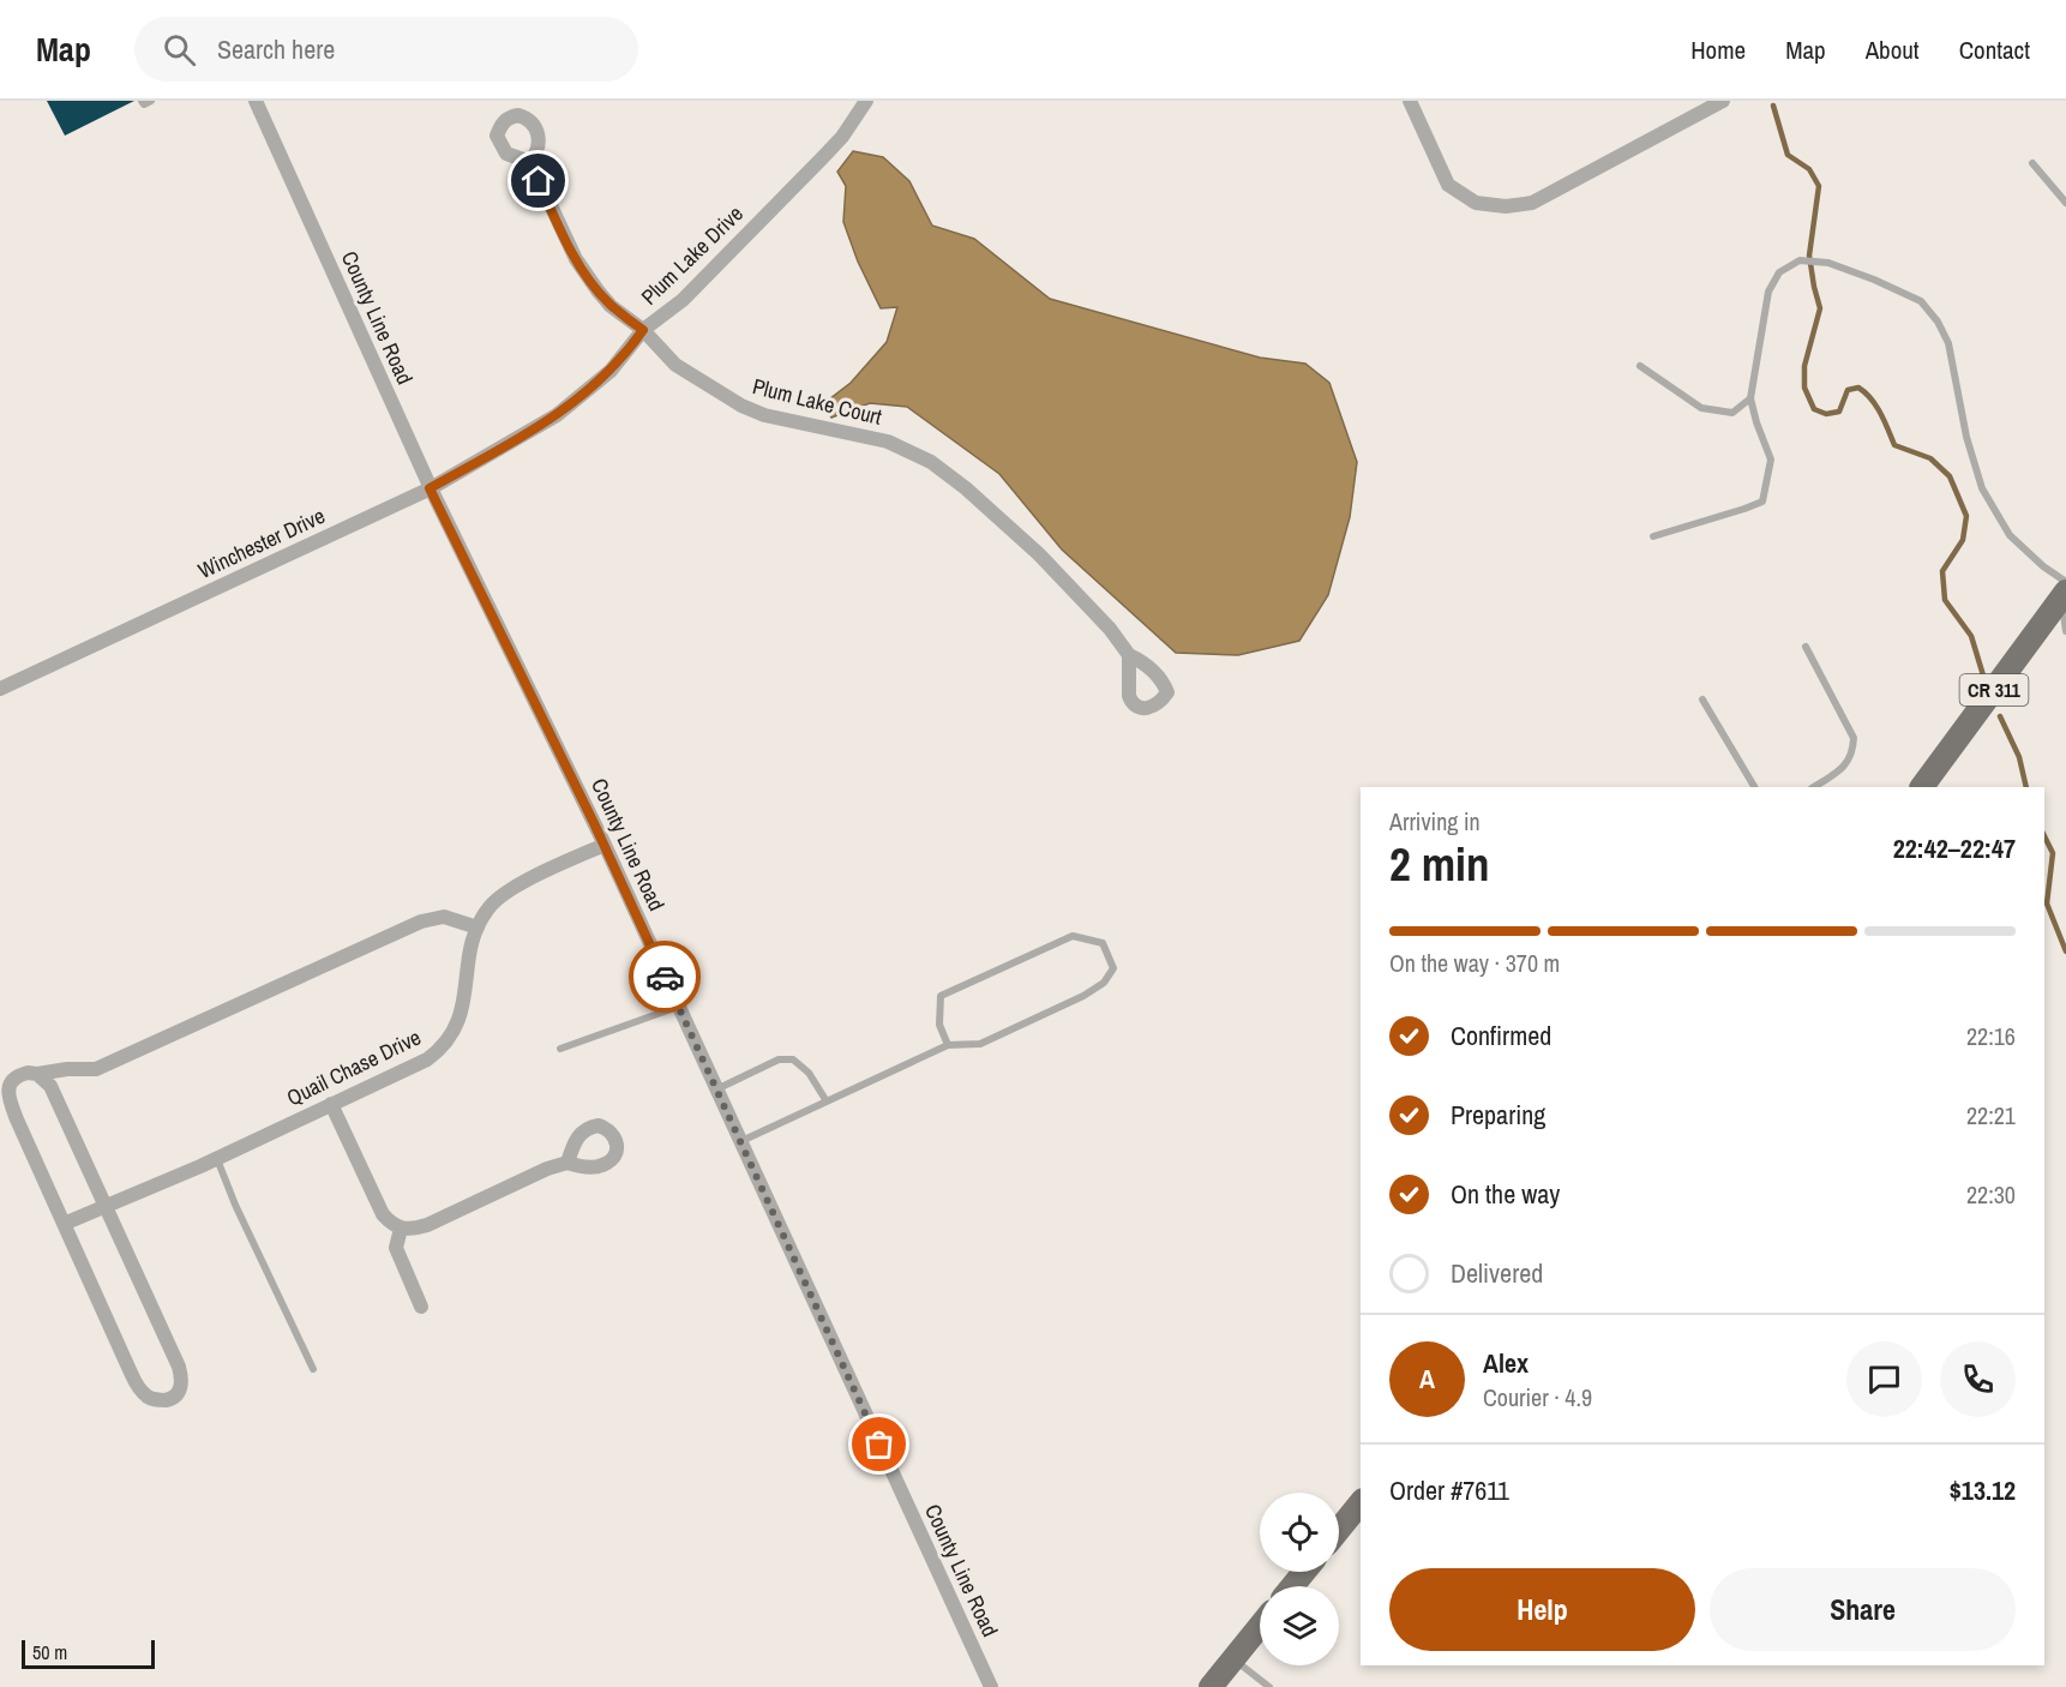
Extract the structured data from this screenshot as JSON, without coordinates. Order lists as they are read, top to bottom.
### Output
{
  "streets": {
    "main road": ["CR 311"],
    "street": [
      "Plum Lake Drive",
      "County Line Road",
      "Plum Lake Court",
      "Winchester Drive",
      "Quail Chase Drive"
    ]
  },
  "crossings": [
    ["Plum Lake Drive", "Plum Lake Court"],
    ["Plum Lake Drive", "Winchester Drive"],
    ["County Line Road", "Winchester Drive"],
    ["County Line Road", "Quail Chase Drive"]
  ],
  "scale_bar": "50 m",
  "page": {
    "header": "Map",
    "search": "Search here",
    "nav": [
      "Home",
      "Map",
      "About",
      "Contact"
    ],
    "heading": ["2 min", "Arriving in", "22:42–22:47"],
    "panel": [
      "Alex",
      "Courier · 4.9",
      "Order #7611",
      "$13.12"
    ],
    "bar": "On the way · 370 m",
    "list": [
      ["Confirmed", "22:16"],
      ["Preparing", "22:21"],
      ["On the way", "22:30"],
      "Delivered"
    ],
    "round": "A",
    "buttons": ["Help", "Share"],
    "scale": "50 m"
  }
}
